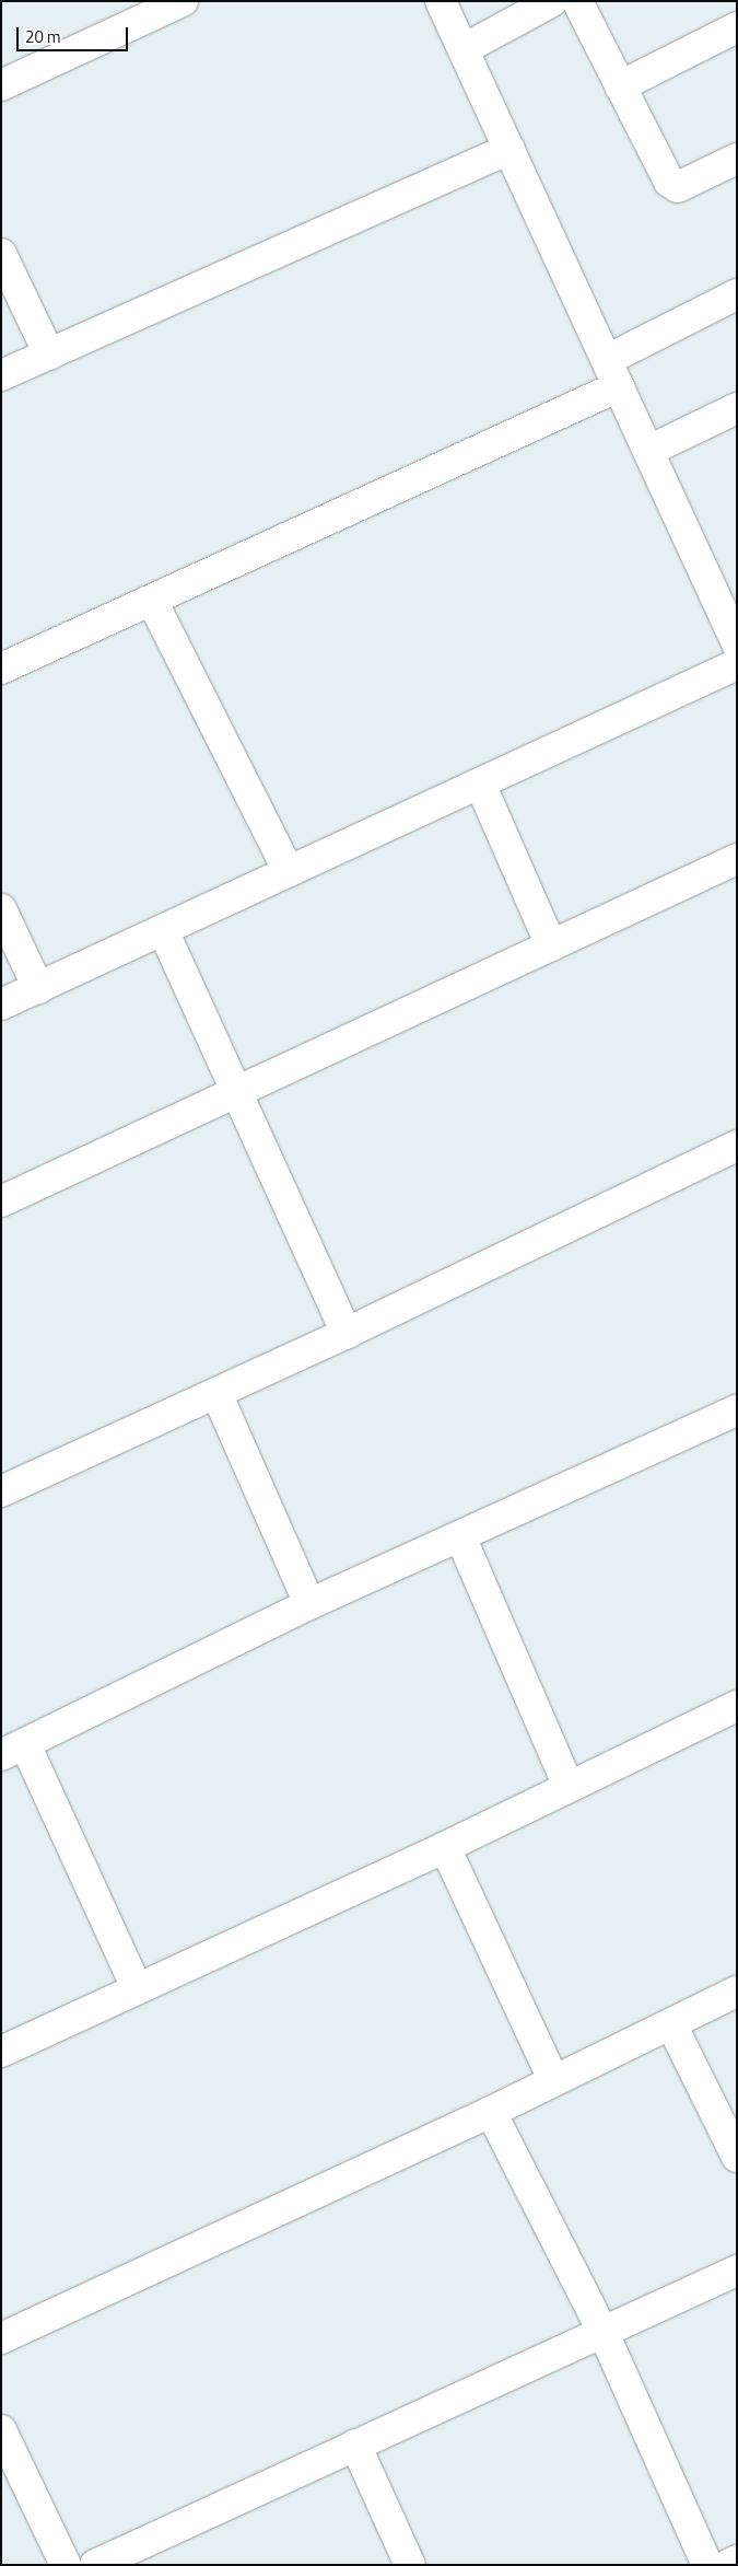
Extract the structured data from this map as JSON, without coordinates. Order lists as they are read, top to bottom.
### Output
{
  "scale_bar": "20 m"
}
